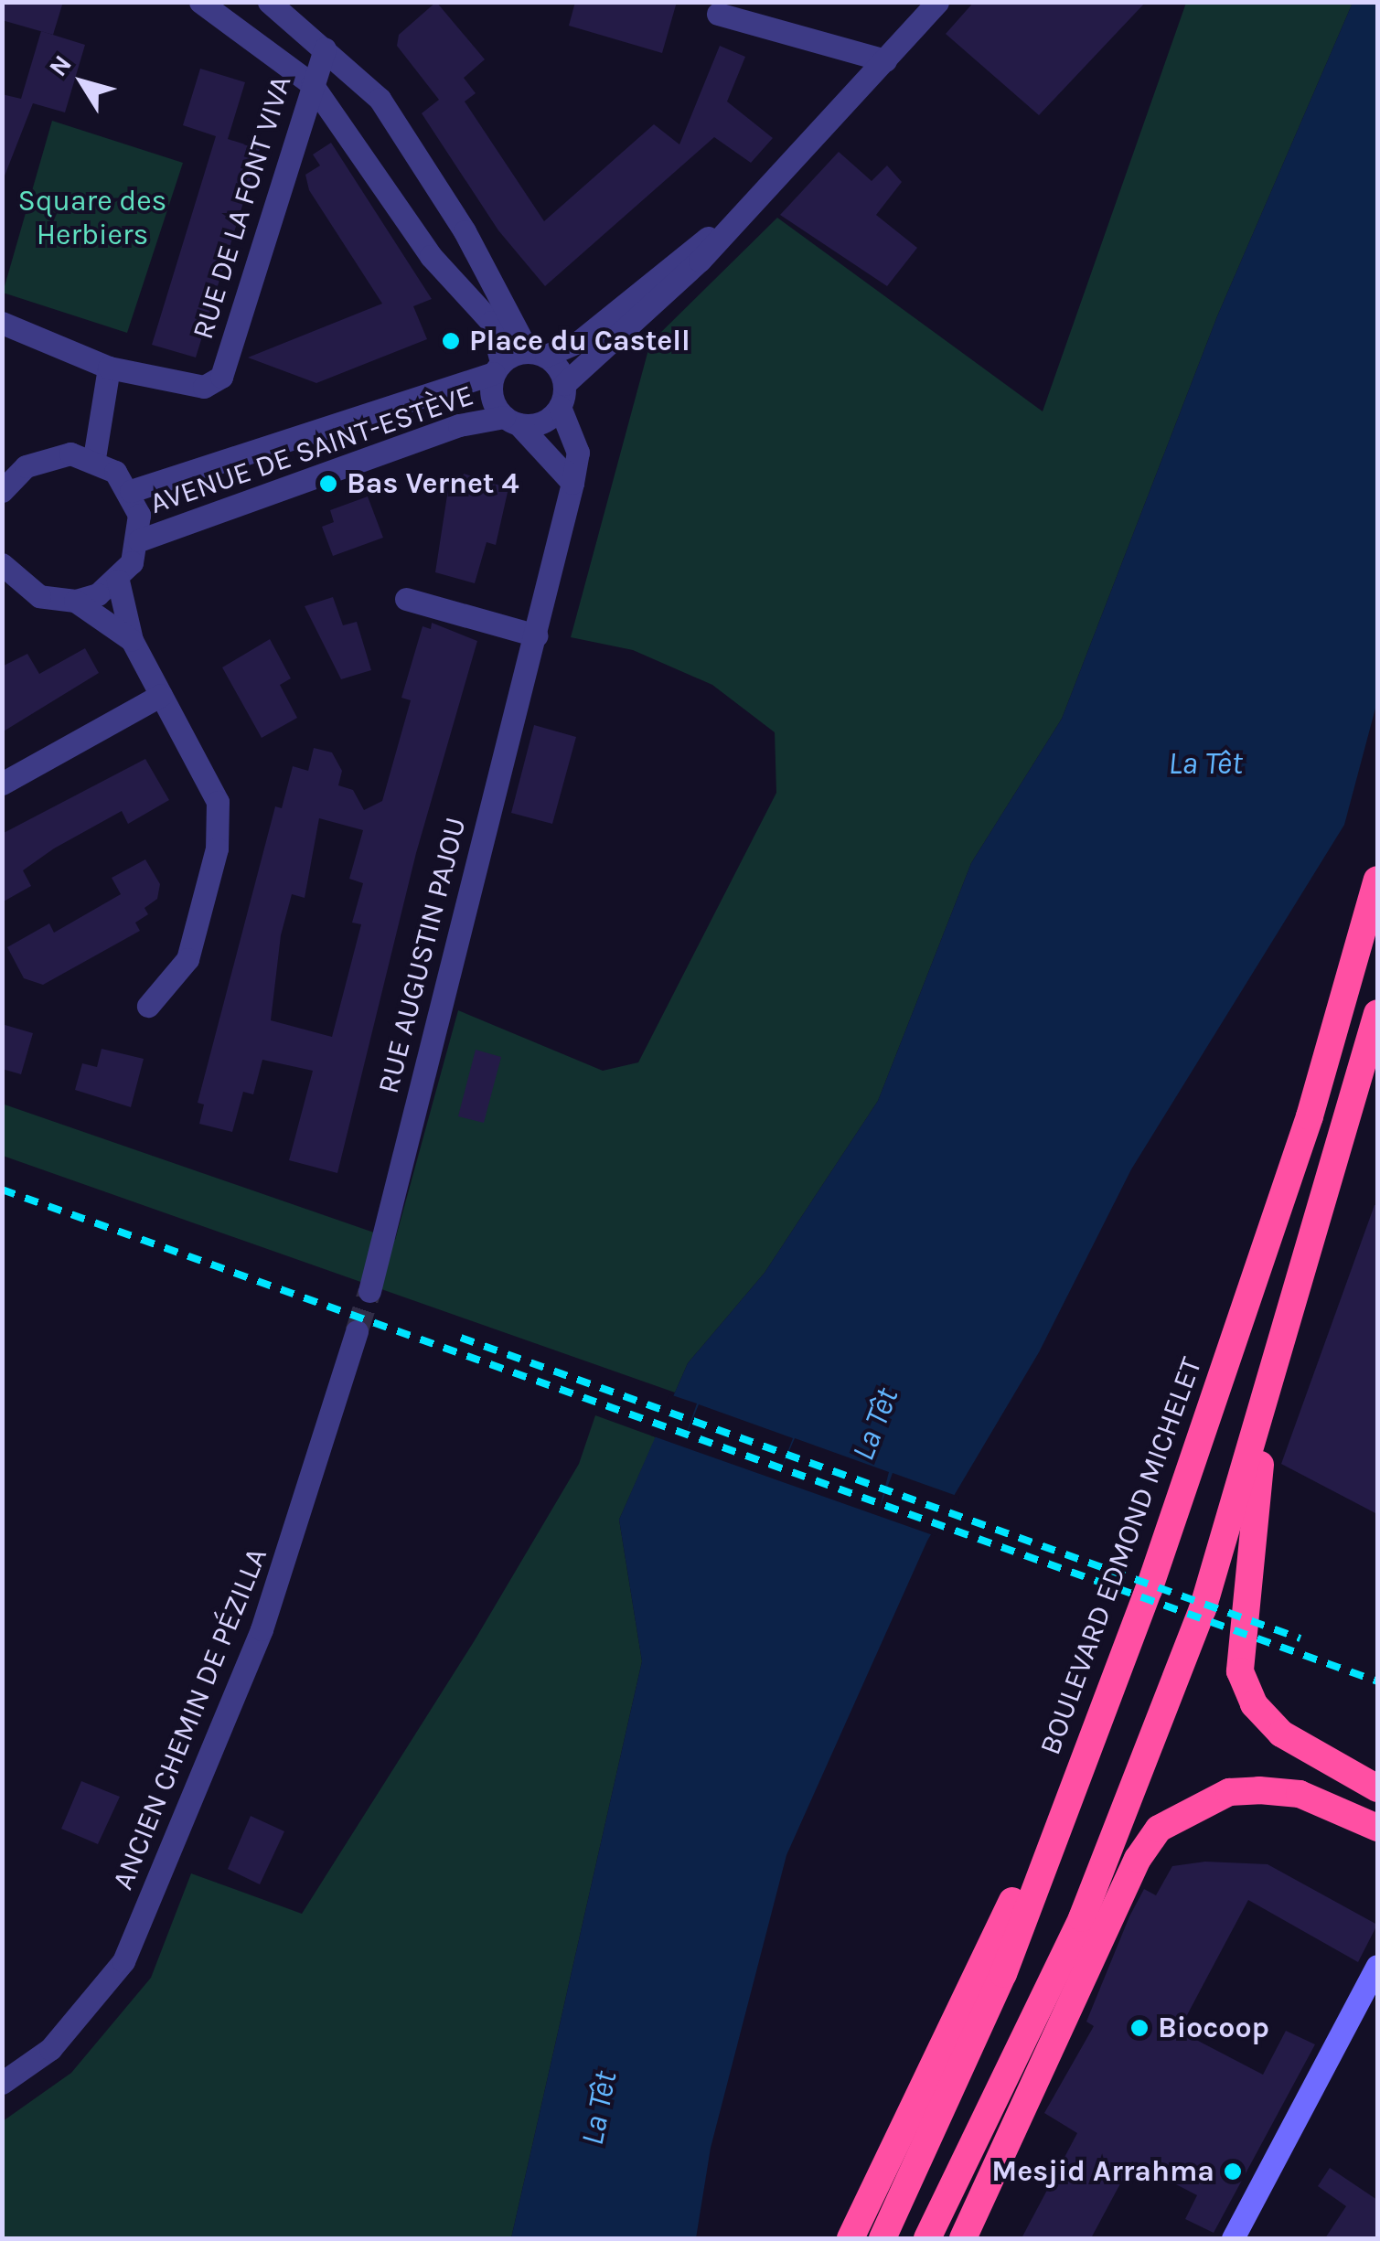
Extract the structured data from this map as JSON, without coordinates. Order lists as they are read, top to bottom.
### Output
{
  "streets": {
    "highway": ["BOULEVARD EDMOND MICHELET"],
    "street": [
      "RUE DE LA FONT VIVA",
      "AVENUE DE SAINT-ESTÈVE",
      "RUE AUGUSTIN PAJOU",
      "ANCIEN CHEMIN DE PÉZILLA"
    ]
  },
  "crossings": [
    ["AVENUE DE SAINT-ESTÈVE", "RUE AUGUSTIN PAJOU"]
  ],
  "water": ["La Têt"],
  "parks": ["Square des Herbiers"],
  "places": [
    "Place du Castell",
    "Bas Vernet 4",
    "Biocoop",
    "Mesjid Arrahma"
  ],
  "north": "top left"
}
